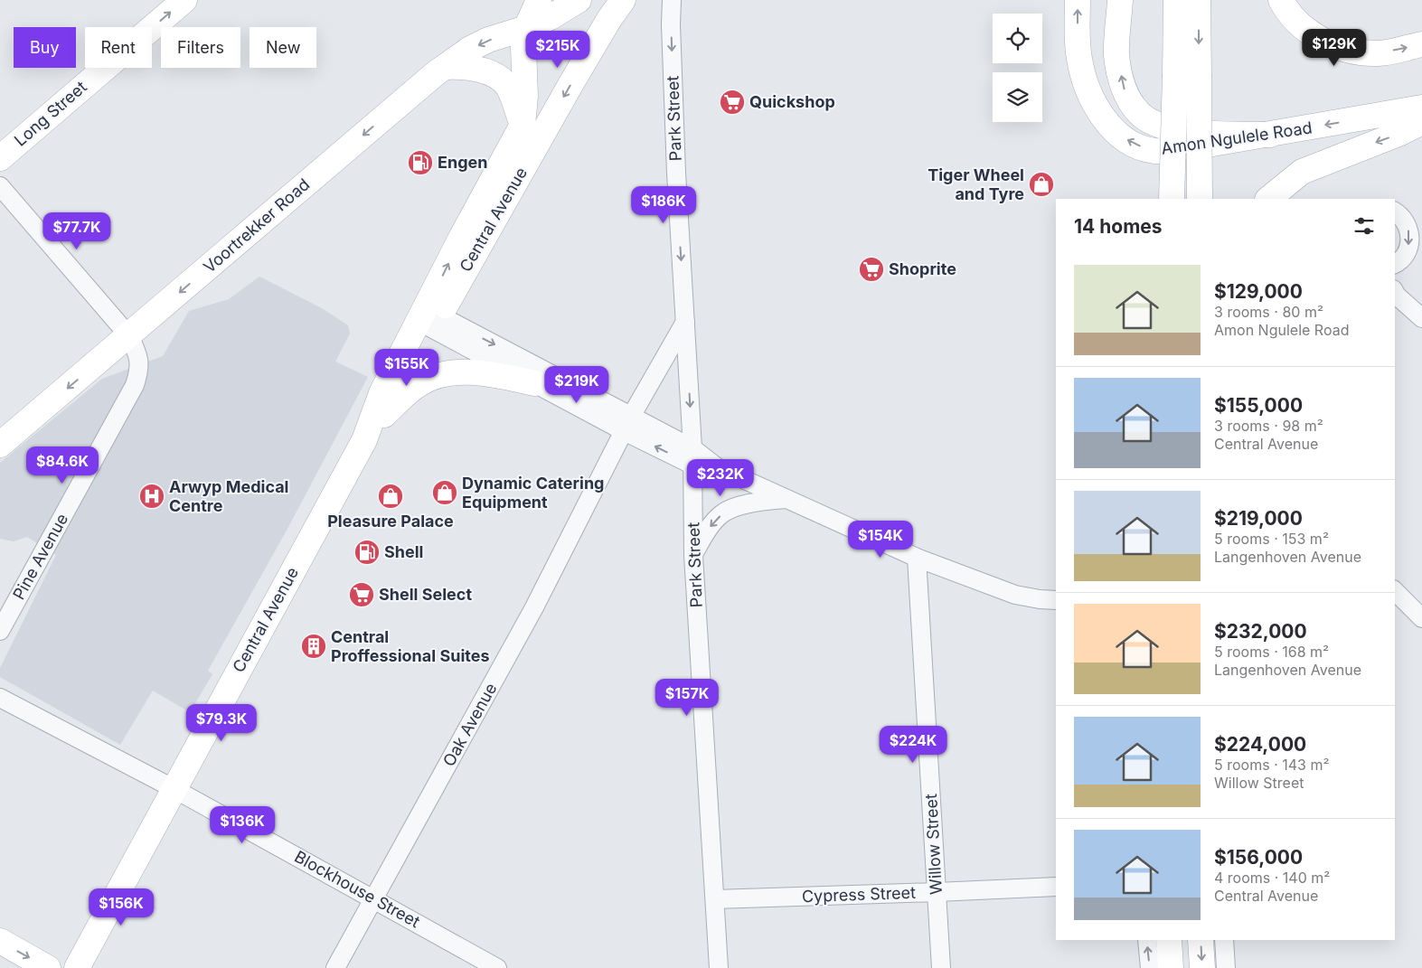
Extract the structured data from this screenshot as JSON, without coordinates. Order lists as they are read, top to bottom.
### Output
{
  "streets": {
    "main road": [
      "Long Street",
      "Amon Ngulele Road",
      "Central Avenue",
      "Voortrekker Road"
    ],
    "street": [
      "Park Street",
      "Pine Avenue",
      "Oak Avenue",
      "Willow Street",
      "Blockhouse Street",
      "Cypress Street"
    ]
  },
  "crossings": [
    ["Park Street", "Oak Avenue"],
    ["Park Street", "Cypress Street"],
    ["Central Avenue", "Blockhouse Street"],
    ["Voortrekker Road", "Pine Avenue"],
    ["Oak Avenue", "Blockhouse Street"],
    ["Willow Street", "Cypress Street"]
  ],
  "one_way": ["Long Street", "Park Street", "Voortrekker Road"],
  "places": {
    "supermarket": ["Quickshop", "Shoprite", "Shell Select"],
    "fuel station": ["Engen", "Shell"],
    "shop": ["Tiger Wheel and Tyre", "Dynamic Catering Equipment", "Pleasure Palace"],
    "hospital": ["Arwyp Medical Centre"],
    "building": ["Central Proffessional Suites"]
  },
  "page": {
    "chip": [
      "Buy",
      "Rent",
      "Filters",
      "New"
    ],
    "price": [
      "$129K",
      "$215K",
      "$186K",
      "$77.7K",
      "$155K",
      "$219K",
      "$84.6K",
      "$232K",
      "$154K",
      "$157K",
      "$79.3K",
      "$224K",
      "$136K",
      "$156K"
    ],
    "heading": "14 homes",
    "list": [
      {
        "name": "$129,000",
        "note": "3 rooms · 80 m² · Amon Ngulele Road"
      },
      {
        "name": "$155,000",
        "note": "3 rooms · 98 m² · Central Avenue"
      },
      {
        "name": "$219,000",
        "note": "5 rooms · 153 m² · Langenhoven Avenue"
      },
      {
        "name": "$232,000",
        "note": "5 rooms · 168 m² · Langenhoven Avenue"
      },
      {
        "name": "$224,000",
        "note": "5 rooms · 143 m² · Willow Street"
      },
      {
        "name": "$156,000",
        "note": "4 rooms · 140 m² · Central Avenue"
      }
    ]
  }
}
